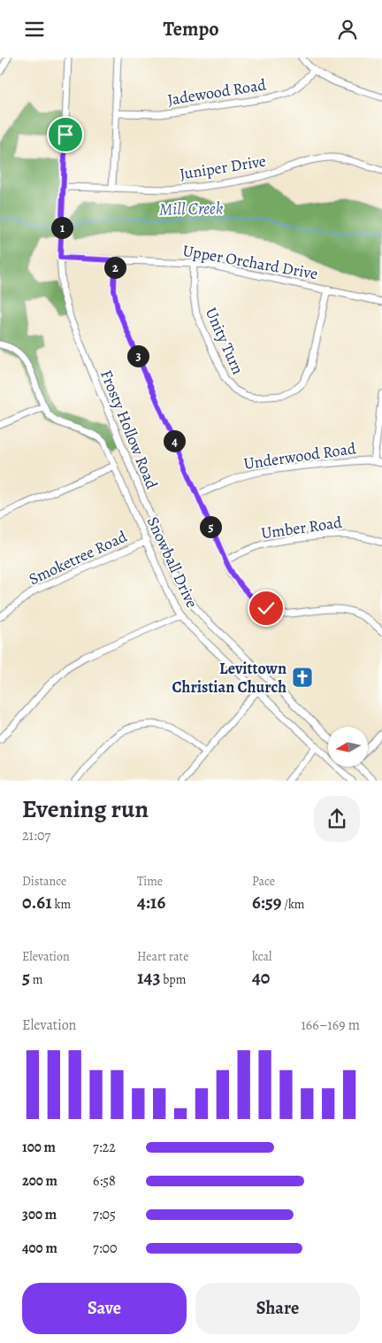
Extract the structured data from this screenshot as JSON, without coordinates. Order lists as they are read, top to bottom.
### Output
{
  "streets": {
    "street": [
      "Jadewood Road",
      "Juniper Drive",
      "Upper Orchard Drive",
      "Unity Turn",
      "Frosty Hollow Road",
      "Underwood Road",
      "Umber Road",
      "Smoketree Road",
      "Snowball Drive"
    ]
  },
  "crossings": [
    ["Juniper Drive", "Frosty Hollow Road"],
    ["Upper Orchard Drive", "Unity Turn"],
    ["Upper Orchard Drive", "Frosty Hollow Road"],
    ["Smoketree Road", "Snowball Drive"]
  ],
  "water": ["Mill Creek"],
  "places": {
    "church": ["Levittown Christian Church"]
  },
  "north": "left",
  "page": {
    "header": "Tempo",
    "pins": [
      "1",
      "2",
      "3",
      "4",
      "5"
    ],
    "heading": ["Evening run", "21:07"],
    "stats": [
      ["Distance", "0.61 km"],
      ["Time", "4:16"],
      ["Pace", "6:59 /km"],
      ["Elevation", "5 m"],
      ["Heart rate", "143 bpm"],
      ["kcal", "40"]
    ],
    "chart": ["Elevation", "166–169 m"],
    "list": [
      {
        "name": "100 m",
        "note": "7:22"
      },
      {
        "name": "200 m",
        "note": "6:58"
      },
      {
        "name": "300 m",
        "note": "7:05"
      },
      {
        "name": "400 m",
        "note": "7:00"
      }
    ],
    "buttons": ["Save", "Share"]
  }
}
